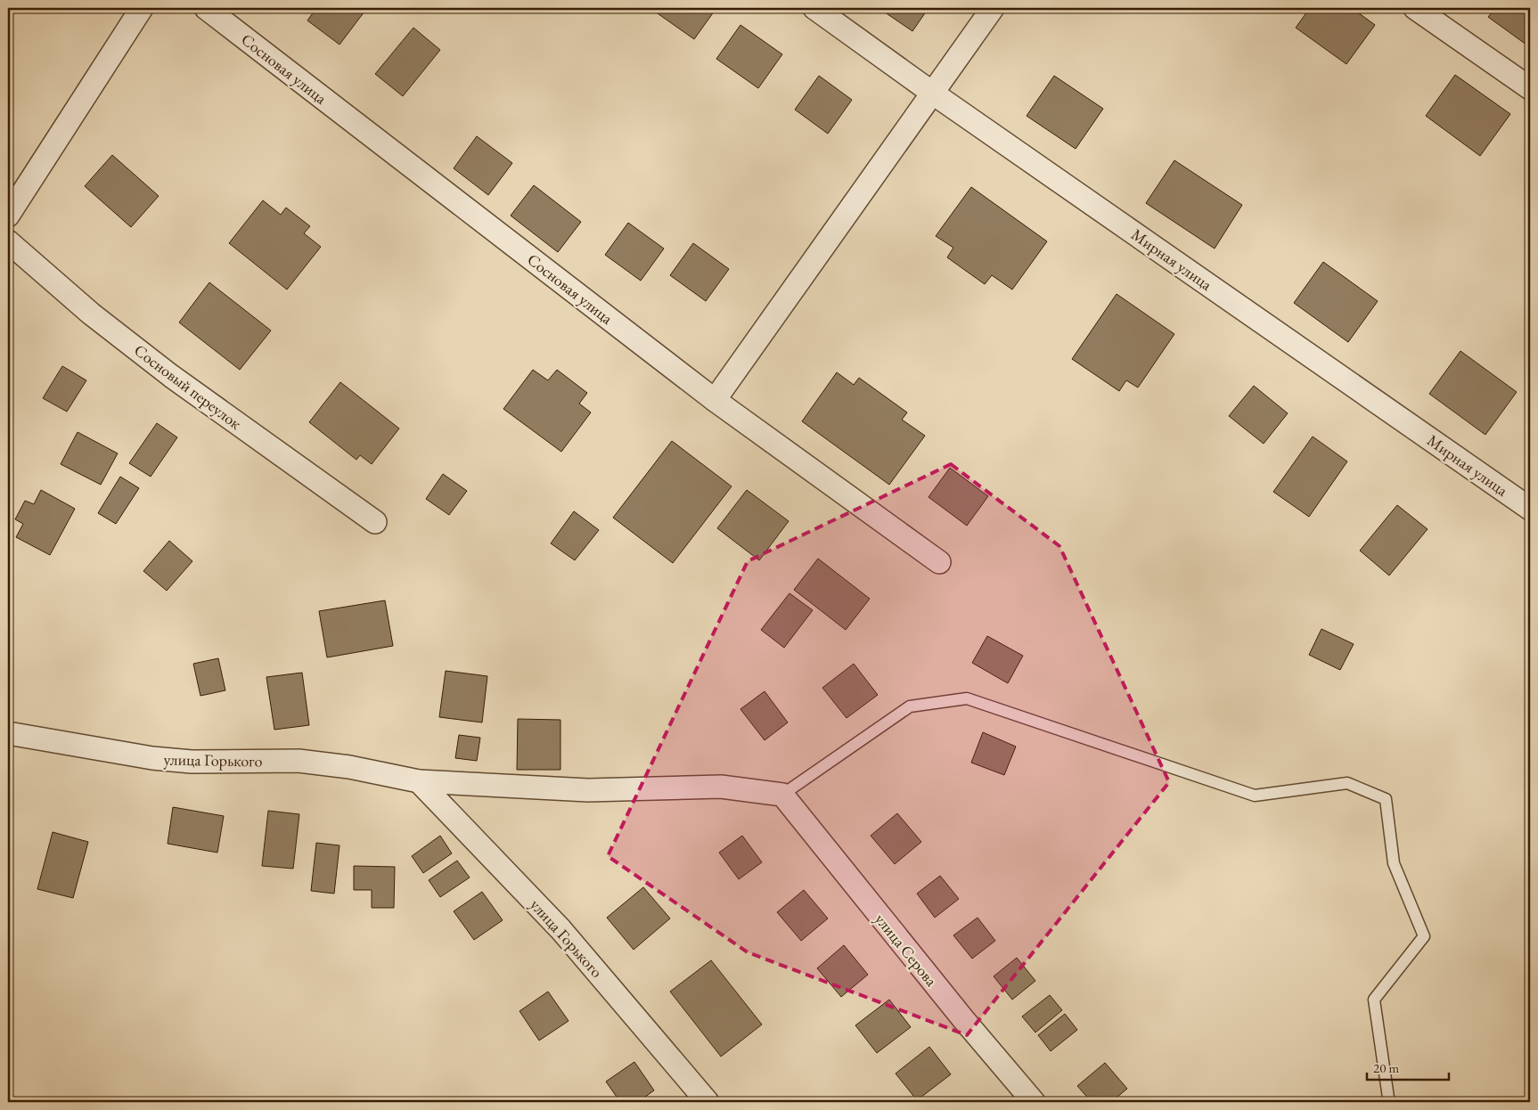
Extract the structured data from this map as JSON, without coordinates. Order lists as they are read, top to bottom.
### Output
{
  "streets": {
    "street": [
      "Сосновая улица",
      "Мирная улица",
      "Сосновый переулок",
      "улица Горького",
      "улица Серова"
    ]
  },
  "crossings": [
    ["улица Горького", "улица Серова"]
  ],
  "scale_bar": "20 m"
}
